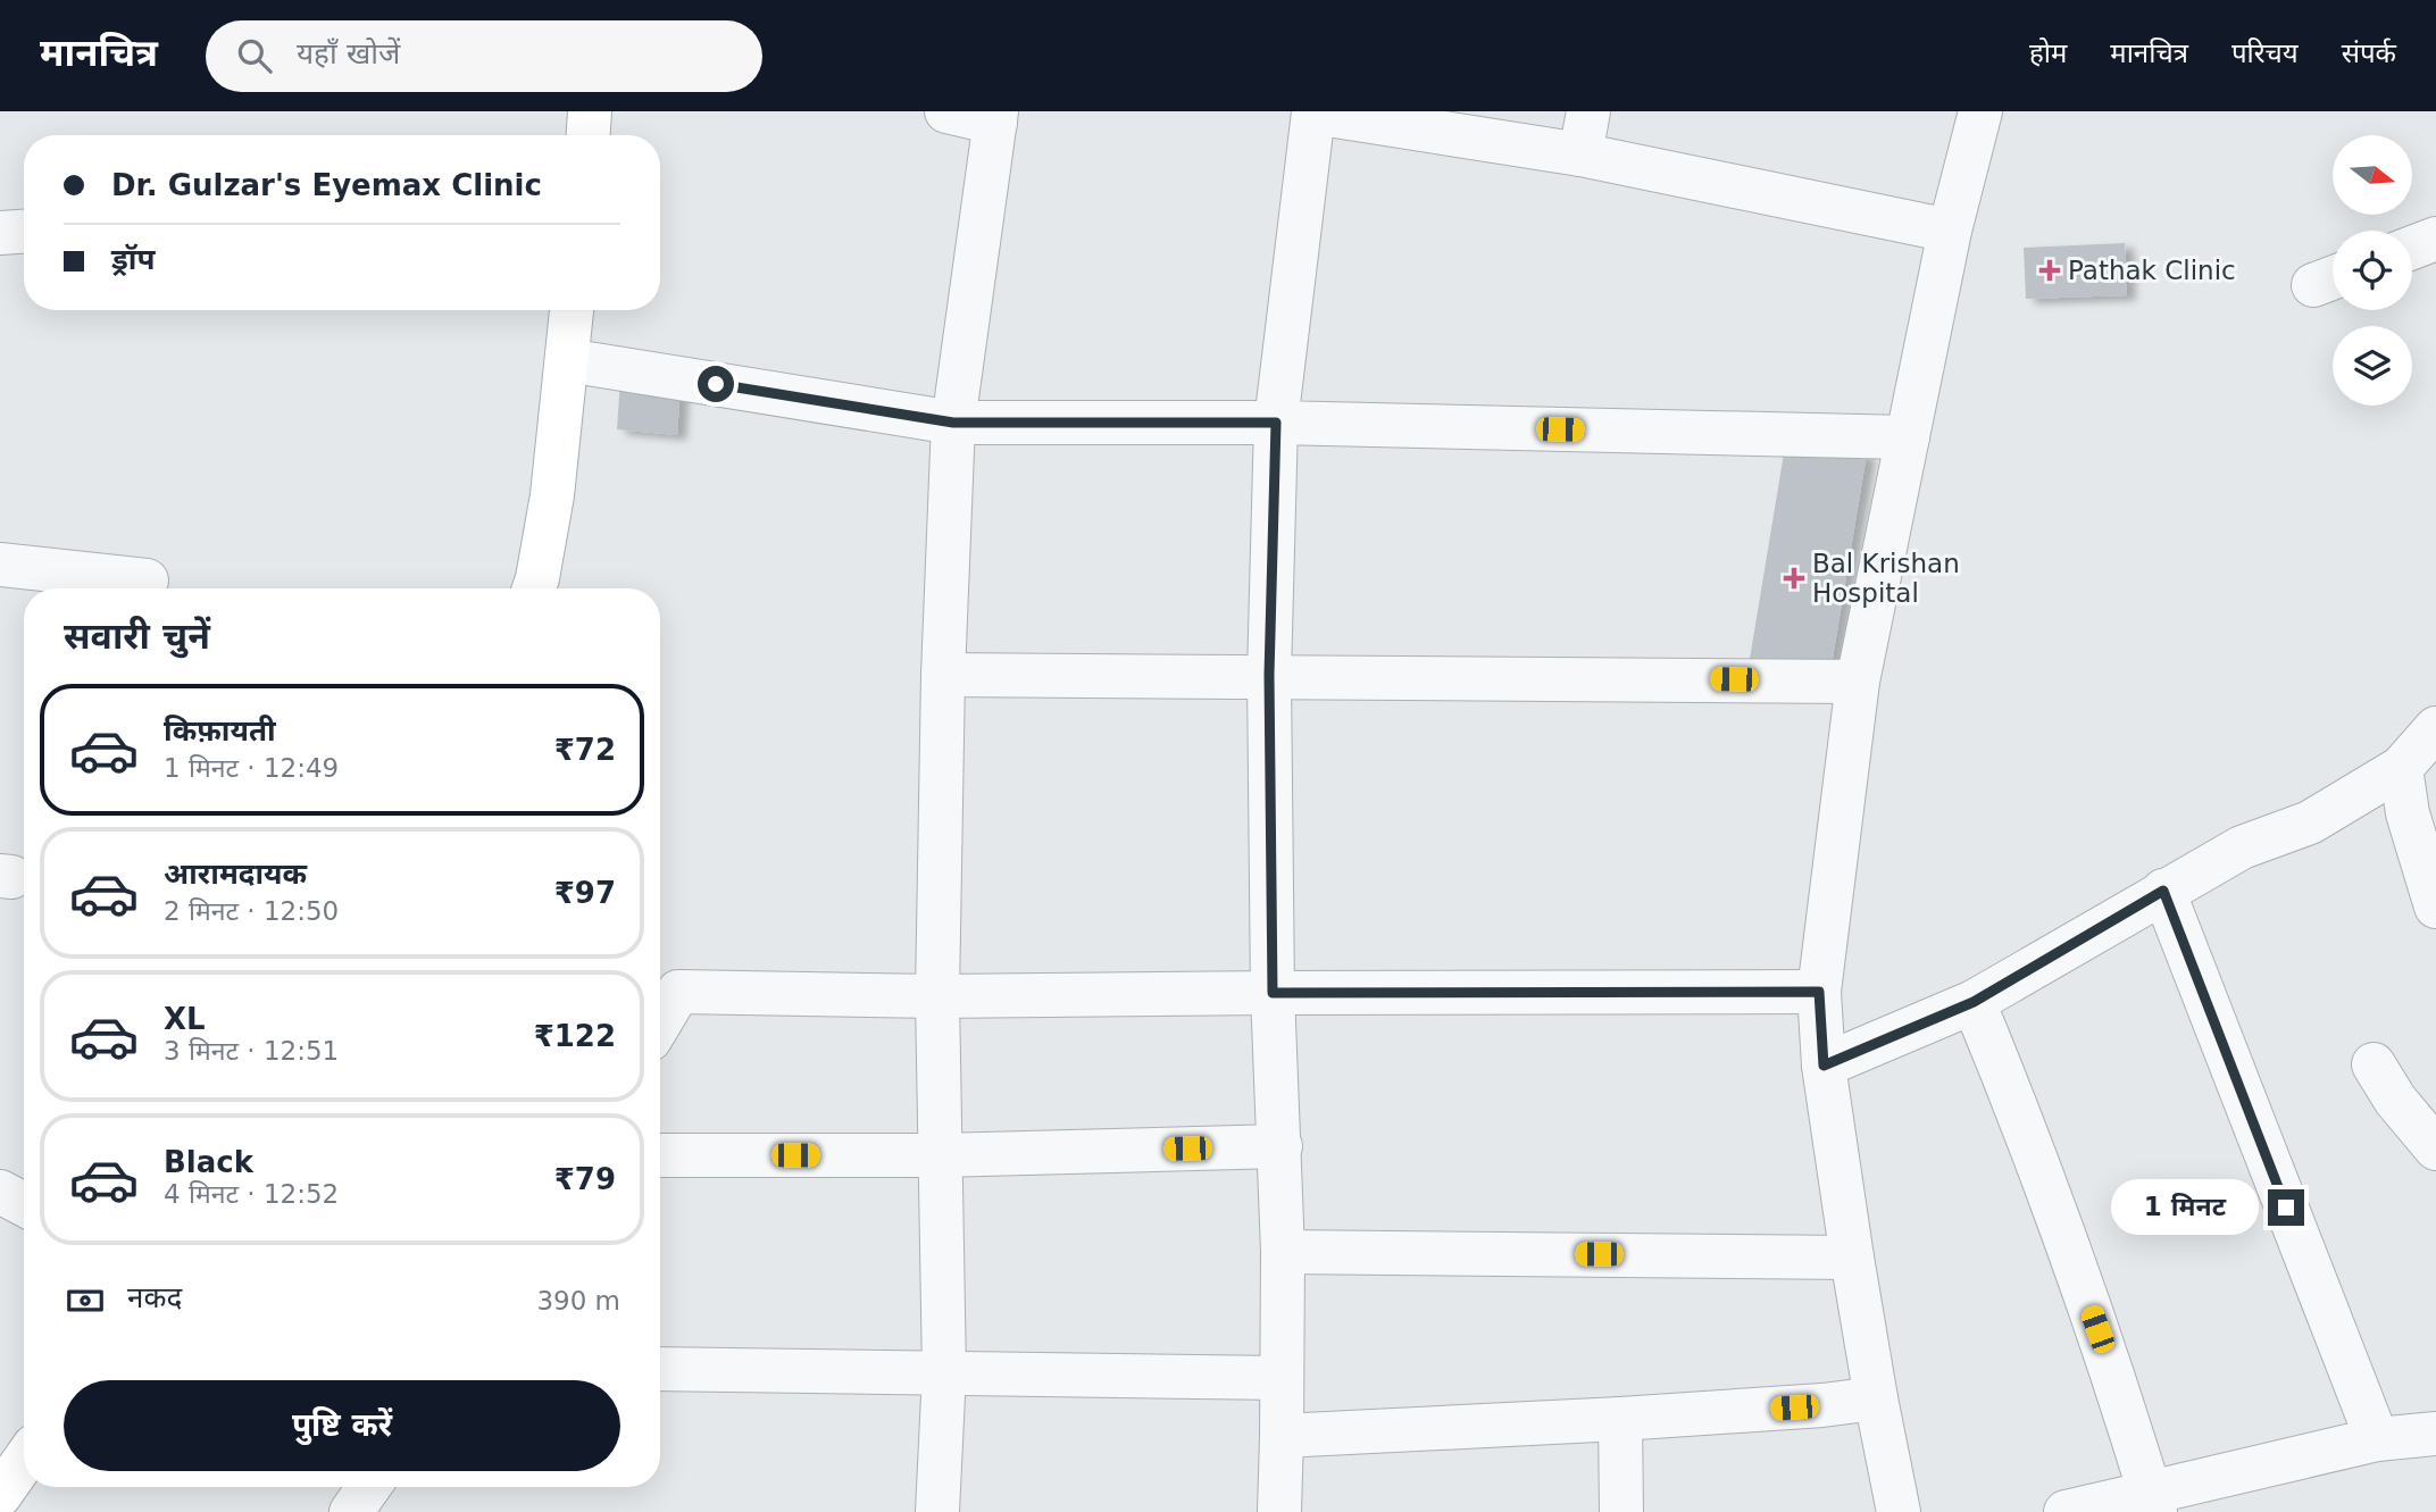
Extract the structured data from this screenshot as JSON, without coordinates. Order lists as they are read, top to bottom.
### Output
{
  "places": {
    "health": ["Pathak Clinic", "Bal Krishan Hospital"]
  },
  "north": "right",
  "page": {
    "header": "मानचित्र",
    "search": "यहाँ खोजें",
    "nav": [
      "होम",
      "मानचित्र",
      "परिचय",
      "संपर्क"
    ],
    "banner": ["Dr. Gulzar's Eyemax Clinic", "ड्रॉप"],
    "heading": "सवारी चुनें",
    "list": [
      {
        "name": "किफ़ायती",
        "note": "1 मिनट · 12:49",
        "value": "₹72"
      },
      {
        "name": "आरामदायक",
        "note": "2 मिनट · 12:50",
        "value": "₹97"
      },
      {
        "name": "XL",
        "note": "3 मिनट · 12:51",
        "value": "₹122"
      },
      {
        "name": "Black",
        "note": "4 मिनट · 12:52",
        "value": "₹79"
      }
    ],
    "bubble": "1 मिनट",
    "pay": ["नकद", "390 m"],
    "buttons": "पुष्टि करें"
  }
}
